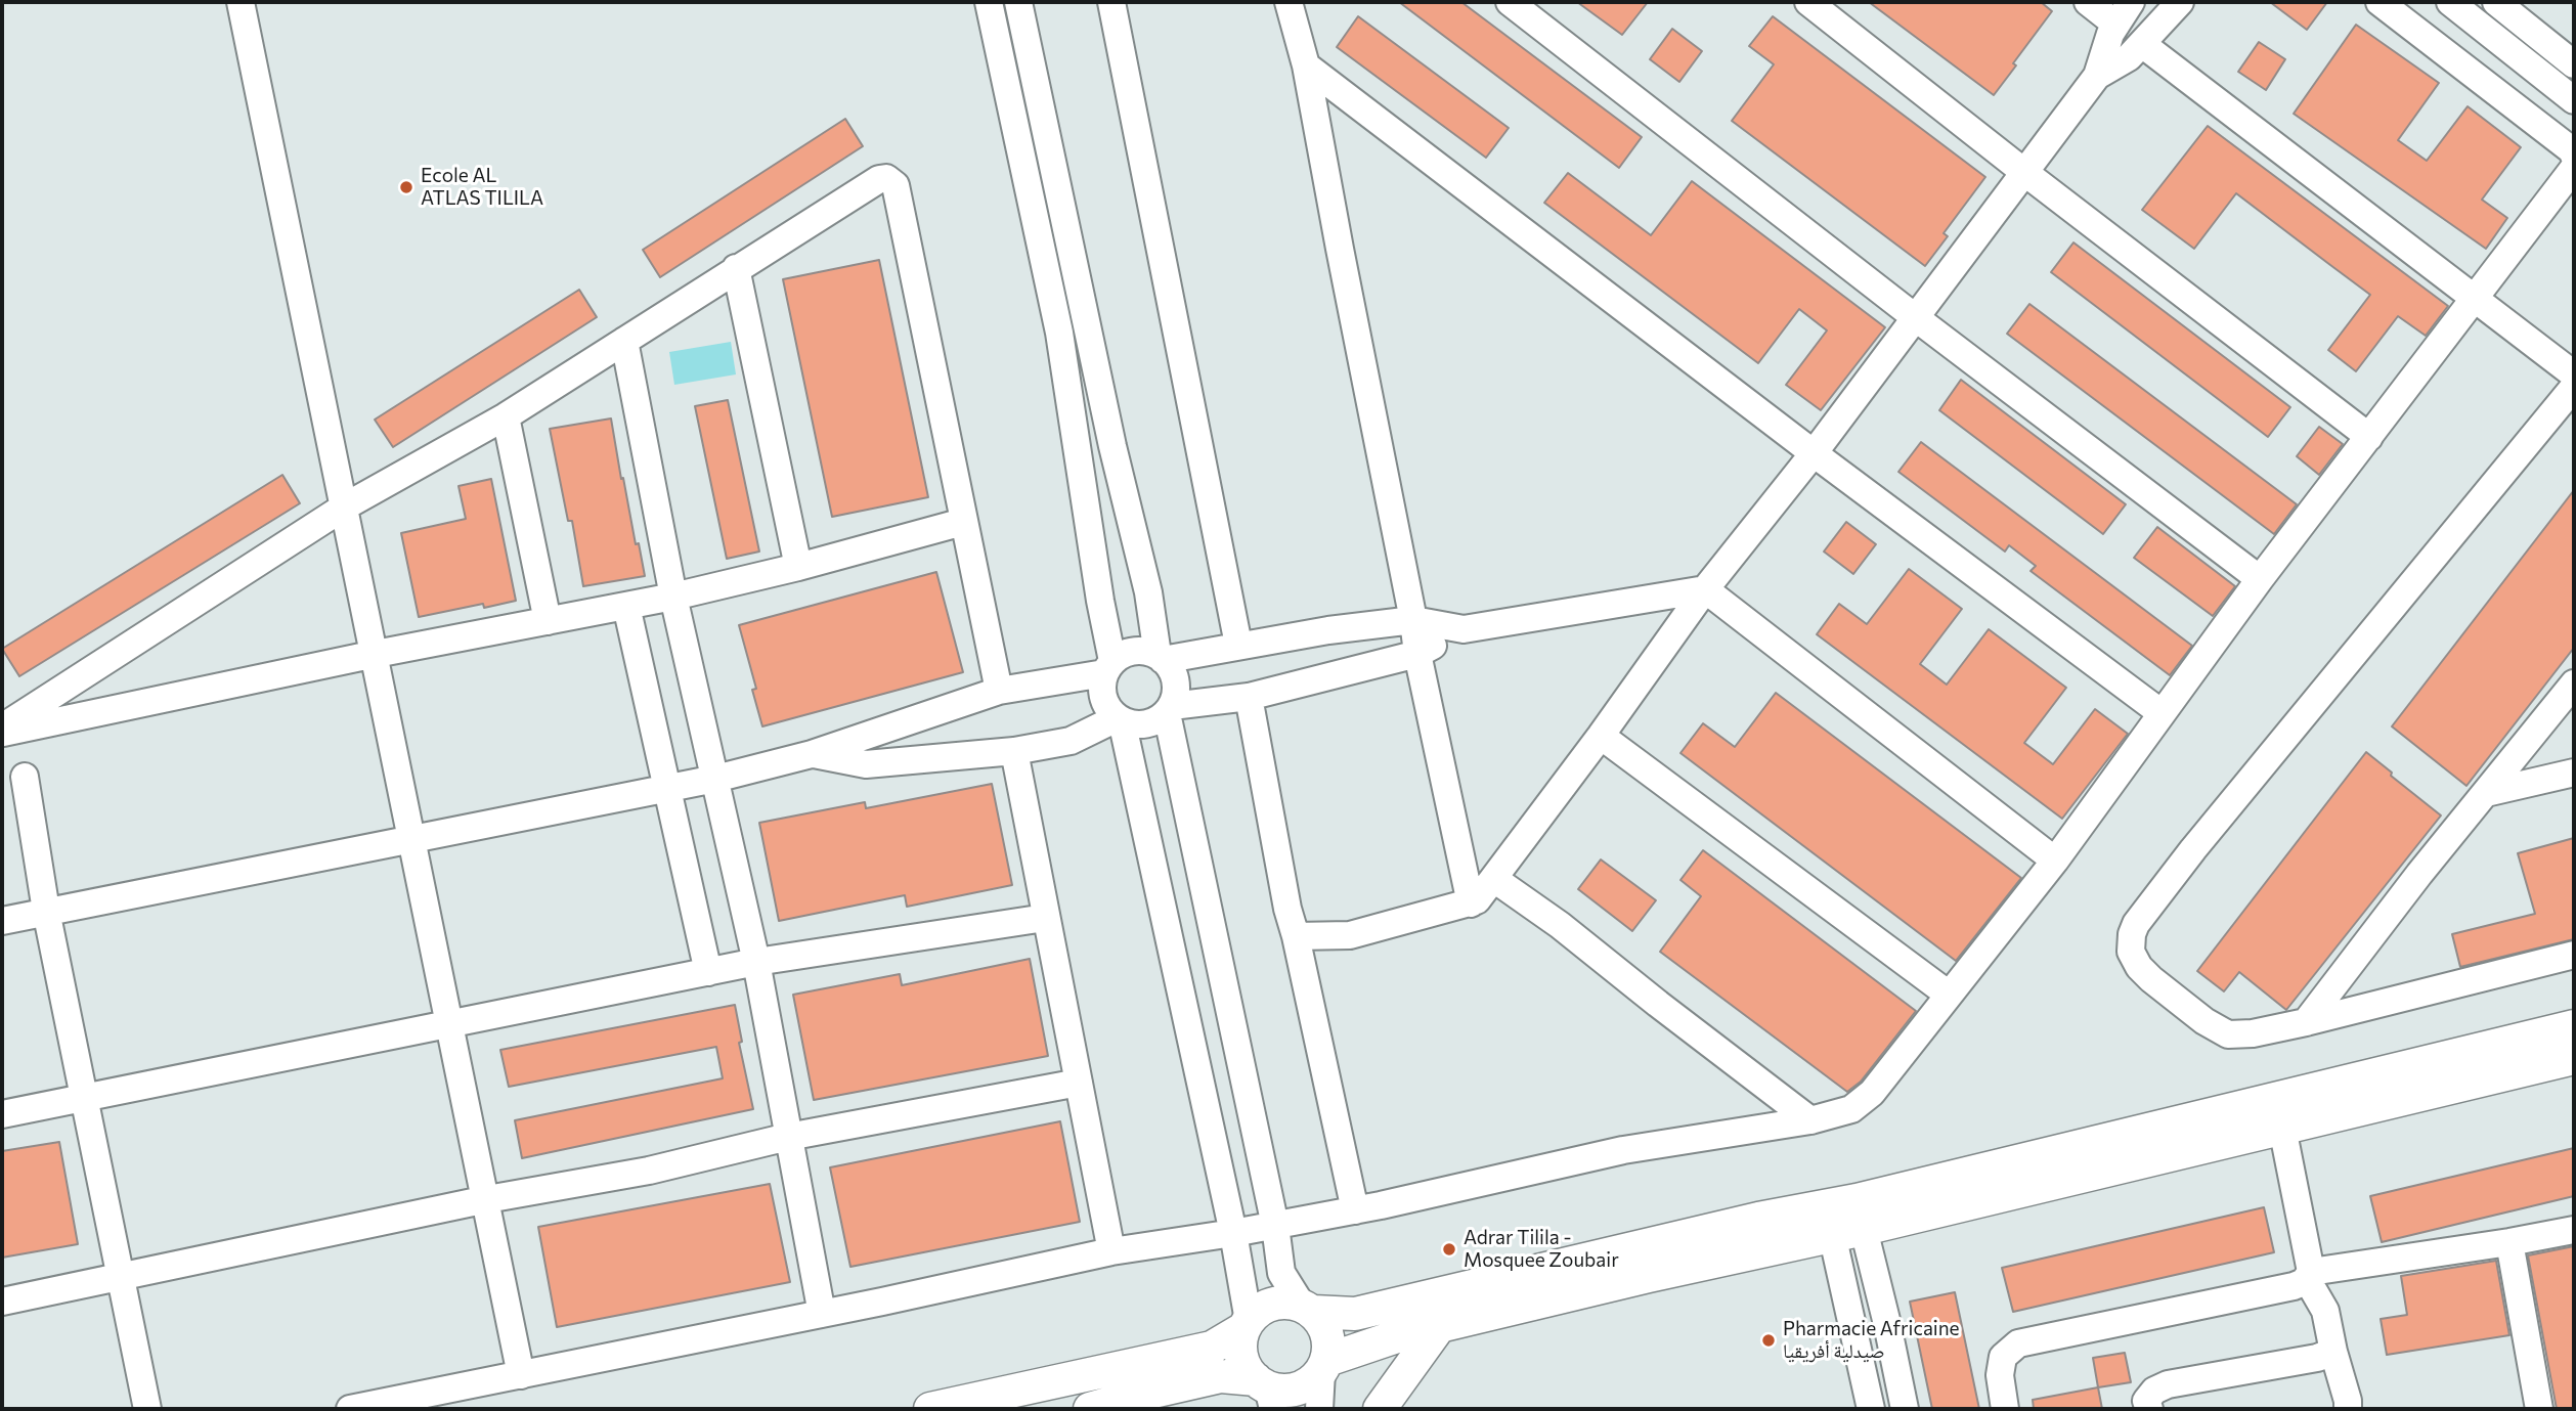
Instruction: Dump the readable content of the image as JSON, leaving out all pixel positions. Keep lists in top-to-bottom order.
{
  "places": ["Ecole AL ATLAS TILILA", "Adrar Tilila - Mosquee Zoubair", "Pharmacie Africaine صيدلية أفريقيا"]
}
